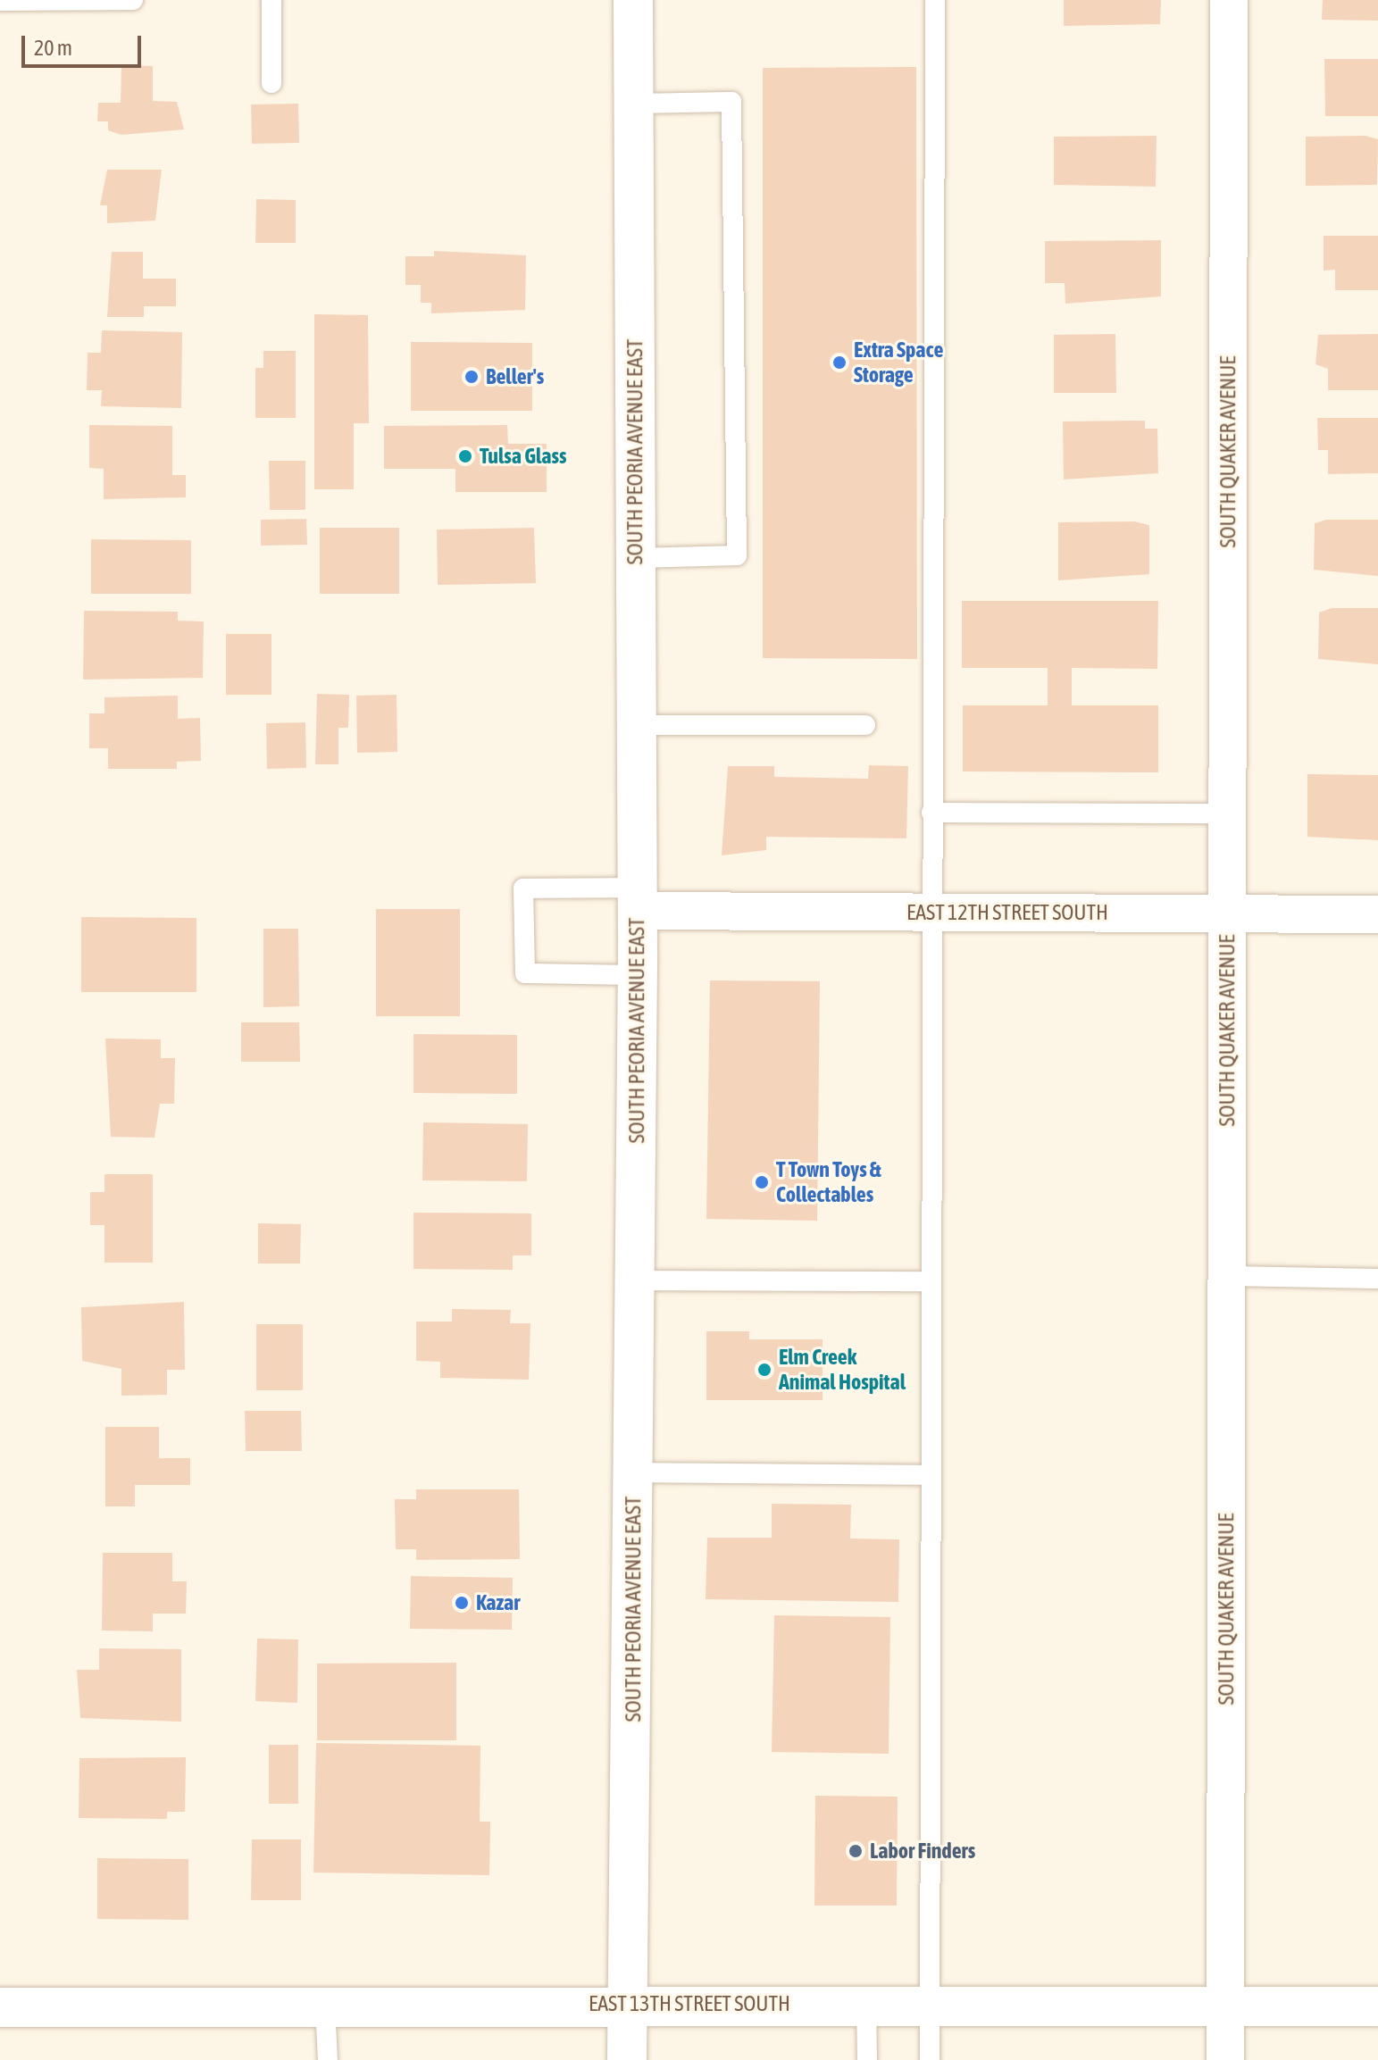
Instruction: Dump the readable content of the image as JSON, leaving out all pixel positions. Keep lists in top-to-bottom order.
{
  "streets": {
    "main road": ["SOUTH PEORIA AVENUE EAST", "EAST 13TH STREET SOUTH"],
    "street": ["SOUTH QUAKER AVENUE", "EAST 12TH STREET SOUTH"]
  },
  "crossings": [
    ["SOUTH PEORIA AVENUE EAST", "EAST 12TH STREET SOUTH"],
    ["SOUTH PEORIA AVENUE EAST", "EAST 13TH STREET SOUTH"],
    ["SOUTH QUAKER AVENUE", "EAST 12TH STREET SOUTH"],
    ["SOUTH QUAKER AVENUE", "EAST 13TH STREET SOUTH"]
  ],
  "places": [
    "Extra Space Storage",
    "Beller's",
    "Tulsa Glass",
    "T Town Toys & Collectables",
    "Elm Creek Animal Hospital",
    "Kazar",
    "Labor Finders"
  ],
  "scale_bar": "20 m"
}
